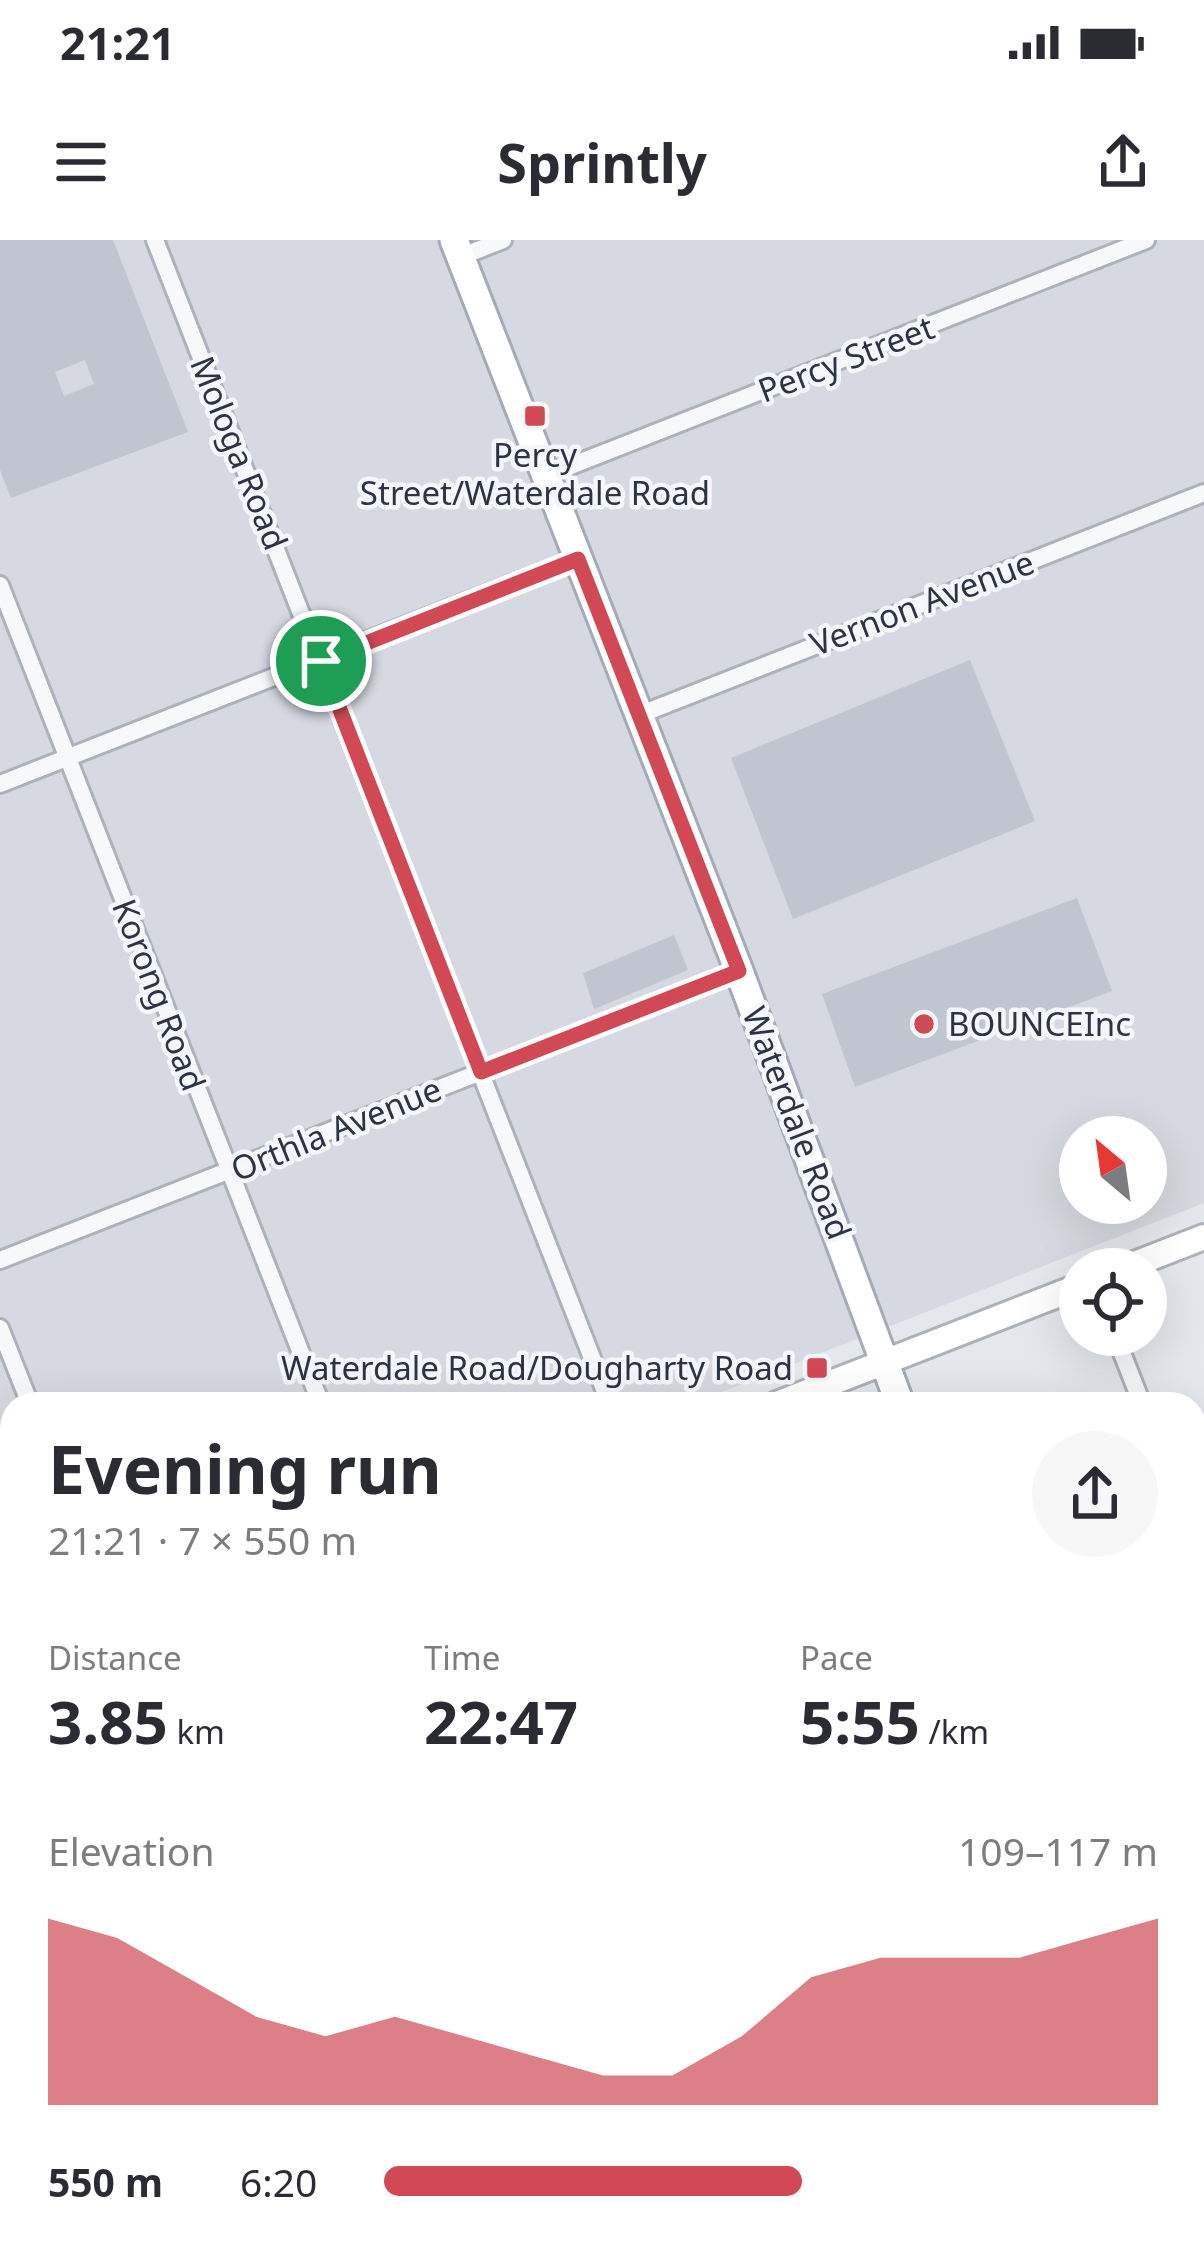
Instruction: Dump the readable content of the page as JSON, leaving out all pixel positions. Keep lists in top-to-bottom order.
{
  "streets": {
    "main road": ["Waterdale Road"],
    "street": [
      "Percy Street",
      "Mologa Road",
      "Vernon Avenue",
      "Korong Road",
      "Orthla Avenue"
    ]
  },
  "crossings": [
    ["Percy Street", "Waterdale Road"],
    ["Mologa Road", "Orthla Avenue"],
    ["Vernon Avenue", "Waterdale Road"],
    ["Korong Road", "Orthla Avenue"],
    ["Waterdale Road", "Orthla Avenue"]
  ],
  "places": {
    "transit": ["Percy Street/Waterdale Road", "Waterdale Road/Dougharty Road"],
    "other": ["BOUNCEInc"]
  },
  "north": "top left",
  "page": {
    "status": "21:21",
    "header": "Sprintly",
    "heading": ["Evening run", "21:21 · 7 × 550 m"],
    "stats": [
      ["Distance", "3.85 km"],
      ["Time", "22:47"],
      ["Pace", "5:55 /km"]
    ],
    "chart": ["Elevation", "109–117 m"],
    "list": [
      {
        "name": "550 m",
        "note": "6:20"
      }
    ]
  }
}
